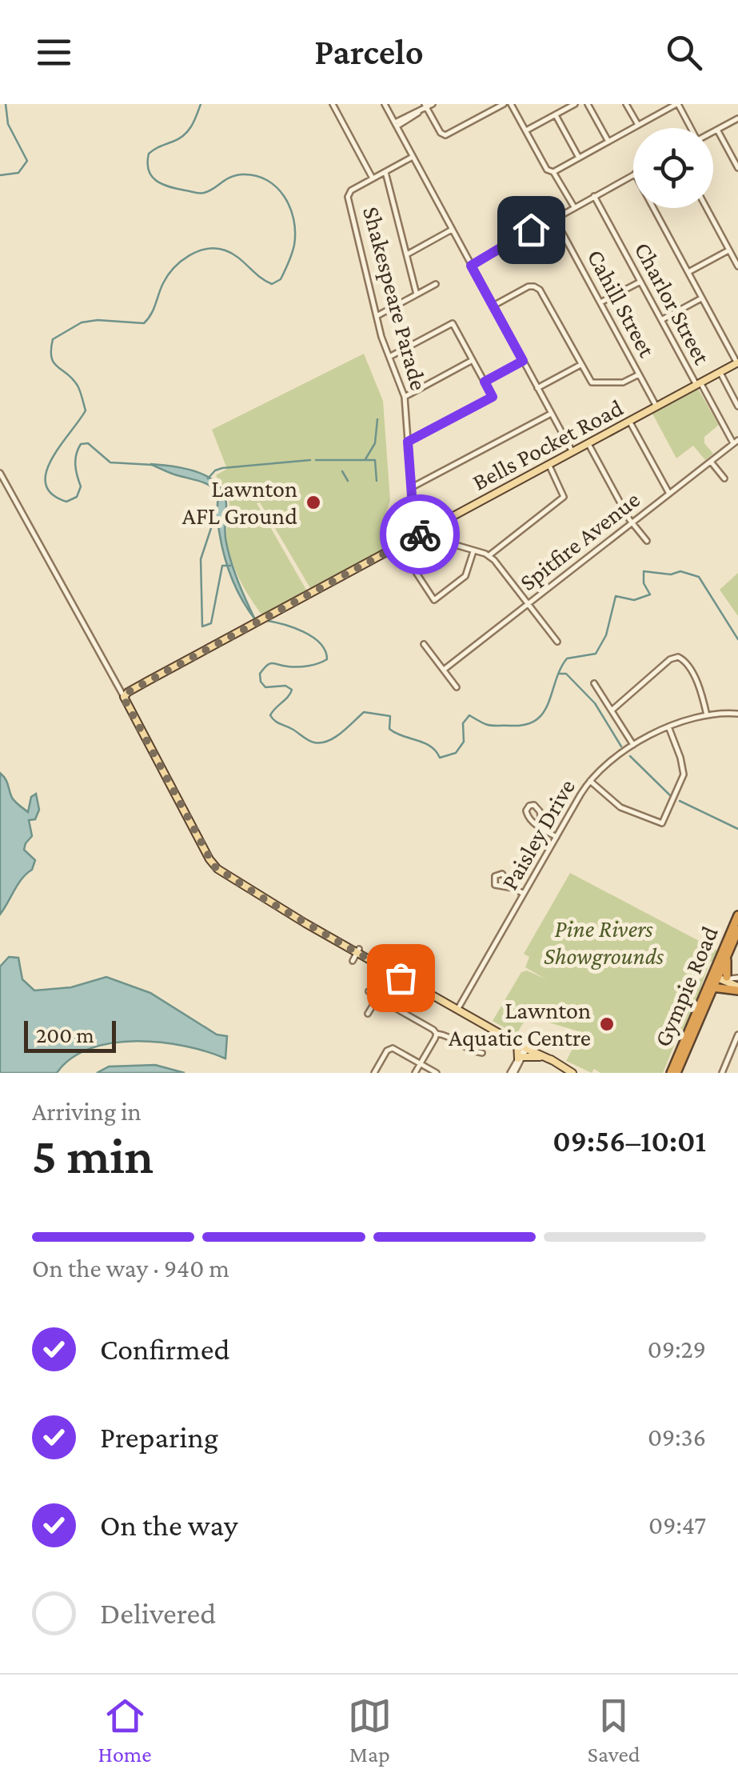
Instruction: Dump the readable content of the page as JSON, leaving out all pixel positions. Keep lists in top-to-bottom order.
{
  "streets": {
    "highway": ["Gympie Road"],
    "main road": ["Bells Pocket Road"],
    "street": [
      "Shakespeare Parade",
      "Cahill Street",
      "Charlor Street",
      "Spitfire Avenue",
      "Paisley Drive"
    ]
  },
  "crossings": [
    ["Shakespeare Parade", "Bells Pocket Road"],
    ["Cahill Street", "Bells Pocket Road"],
    ["Charlor Street", "Bells Pocket Road"],
    ["Charlor Street", "Spitfire Avenue"]
  ],
  "parks": ["Pine Rivers Showgrounds"],
  "places": ["Lawnton AFL Ground", "Lawnton Aquatic Centre"],
  "scale_bar": "200 m",
  "page": {
    "header": "Parcelo",
    "scale": "200 m",
    "heading": ["5 min", "Arriving in", "09:56–10:01"],
    "bar": "On the way · 940 m",
    "list": [
      ["Confirmed", "09:29"],
      ["Preparing", "09:36"],
      ["On the way", "09:47"],
      "Delivered"
    ],
    "tabs": ["Home", "Map", "Saved"]
  }
}
